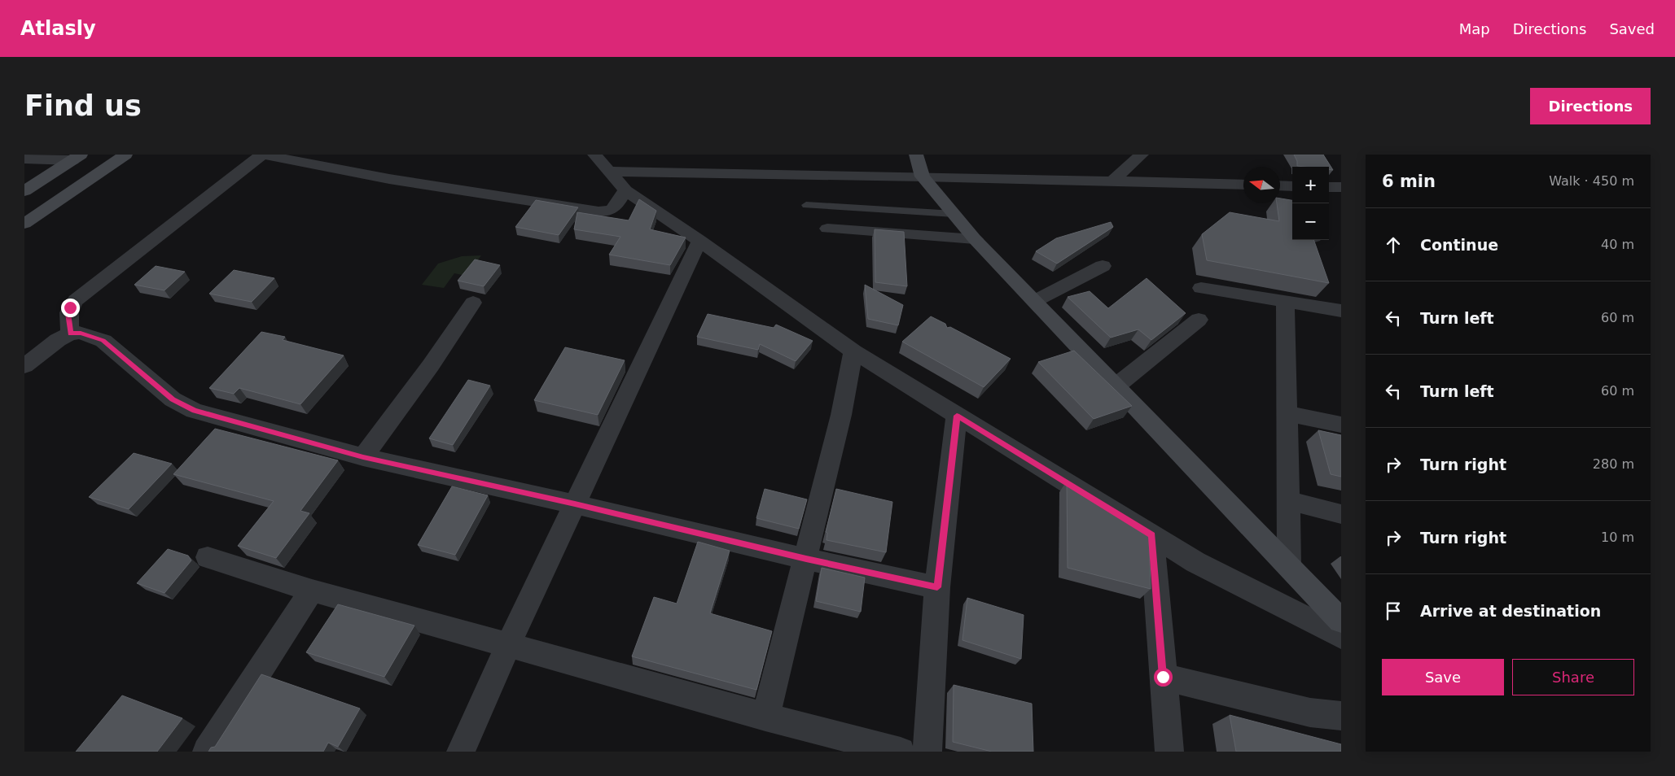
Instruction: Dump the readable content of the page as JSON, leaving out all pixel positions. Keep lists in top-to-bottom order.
{
  "north": "left",
  "page": {
    "header": "Atlasly",
    "nav": ["Map", "Directions", "Saved"],
    "buttons": [
      "Directions",
      ["Save", "Share"]
    ],
    "title": "Find us",
    "heading": ["6 min", "Walk · 450 m"],
    "map_buttons": ["+", "−"],
    "list": [
      ["Continue", "40 m"],
      ["Turn left", "60 m"],
      ["Turn left", "60 m"],
      ["Turn right", "280 m"],
      ["Turn right", "10 m"],
      "Arrive at destination"
    ]
  }
}
